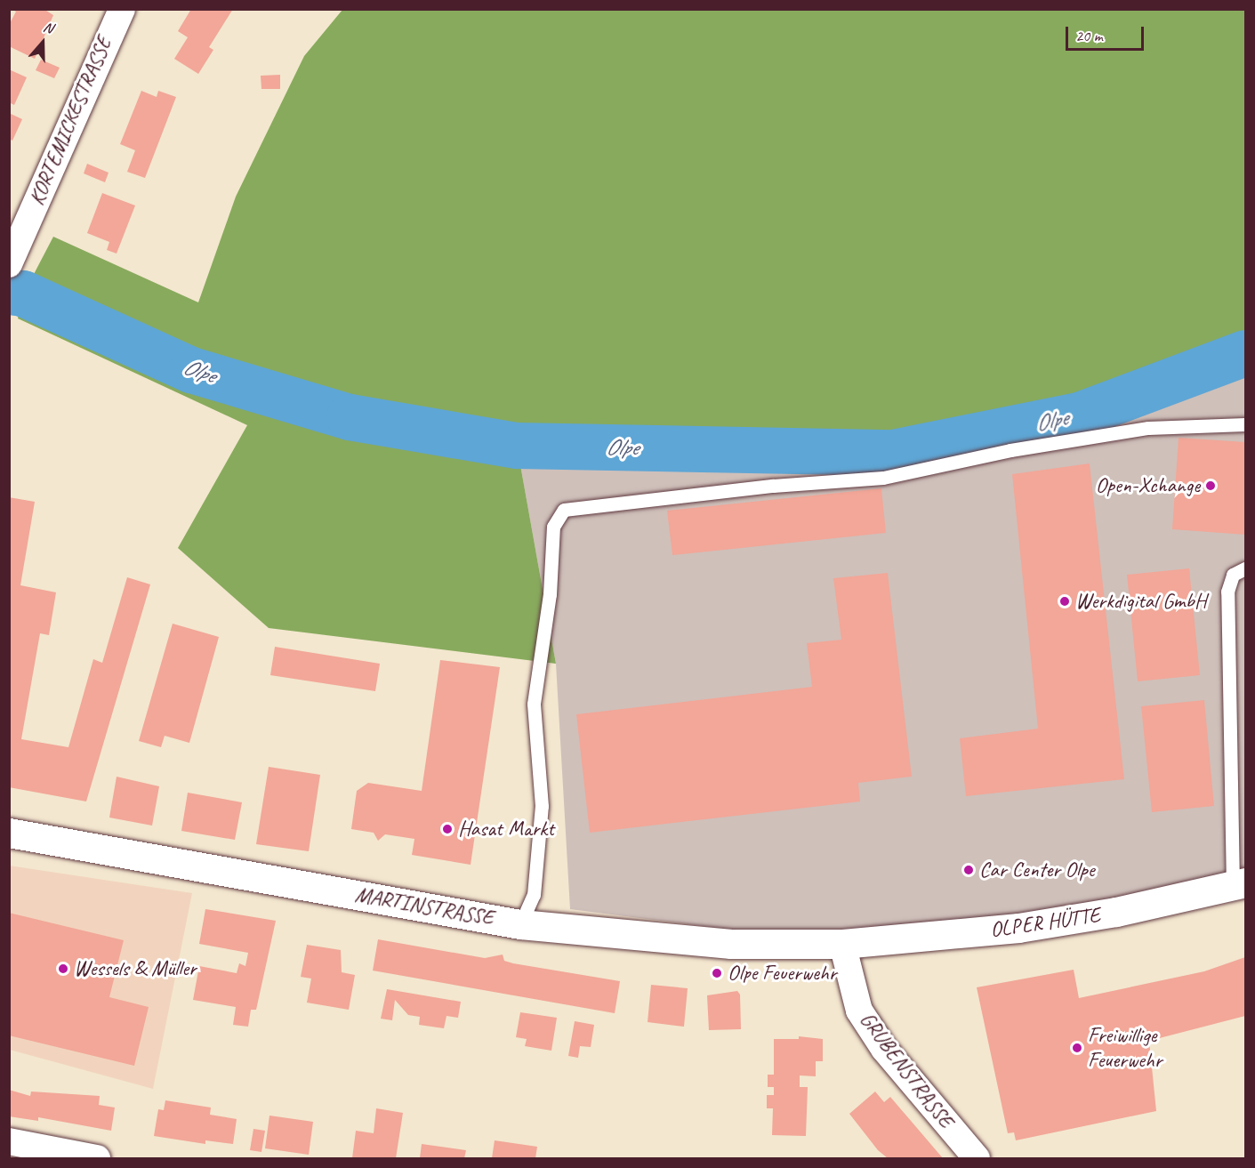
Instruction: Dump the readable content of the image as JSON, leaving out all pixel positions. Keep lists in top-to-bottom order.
{
  "streets": {
    "street": [
      "KORTEMICKESTRASSE",
      "MARTINSTRASSE",
      "OLPER HÜTTE",
      "GRUBENSTRASSE"
    ]
  },
  "crossings": [
    ["MARTINSTRASSE", "OLPER HÜTTE"],
    ["MARTINSTRASSE", "GRUBENSTRASSE"],
    ["OLPER HÜTTE", "GRUBENSTRASSE"]
  ],
  "water": ["Olpe"],
  "places": [
    "Open-Xchange",
    "Werkdigital GmbH",
    "Hasat Markt",
    "Car Center Olpe",
    "Wessels & Müller",
    "Olpe Feuerwehr",
    "Freiwillige Feuerwehr"
  ],
  "scale_bar": "20 m",
  "north": "top"
}
